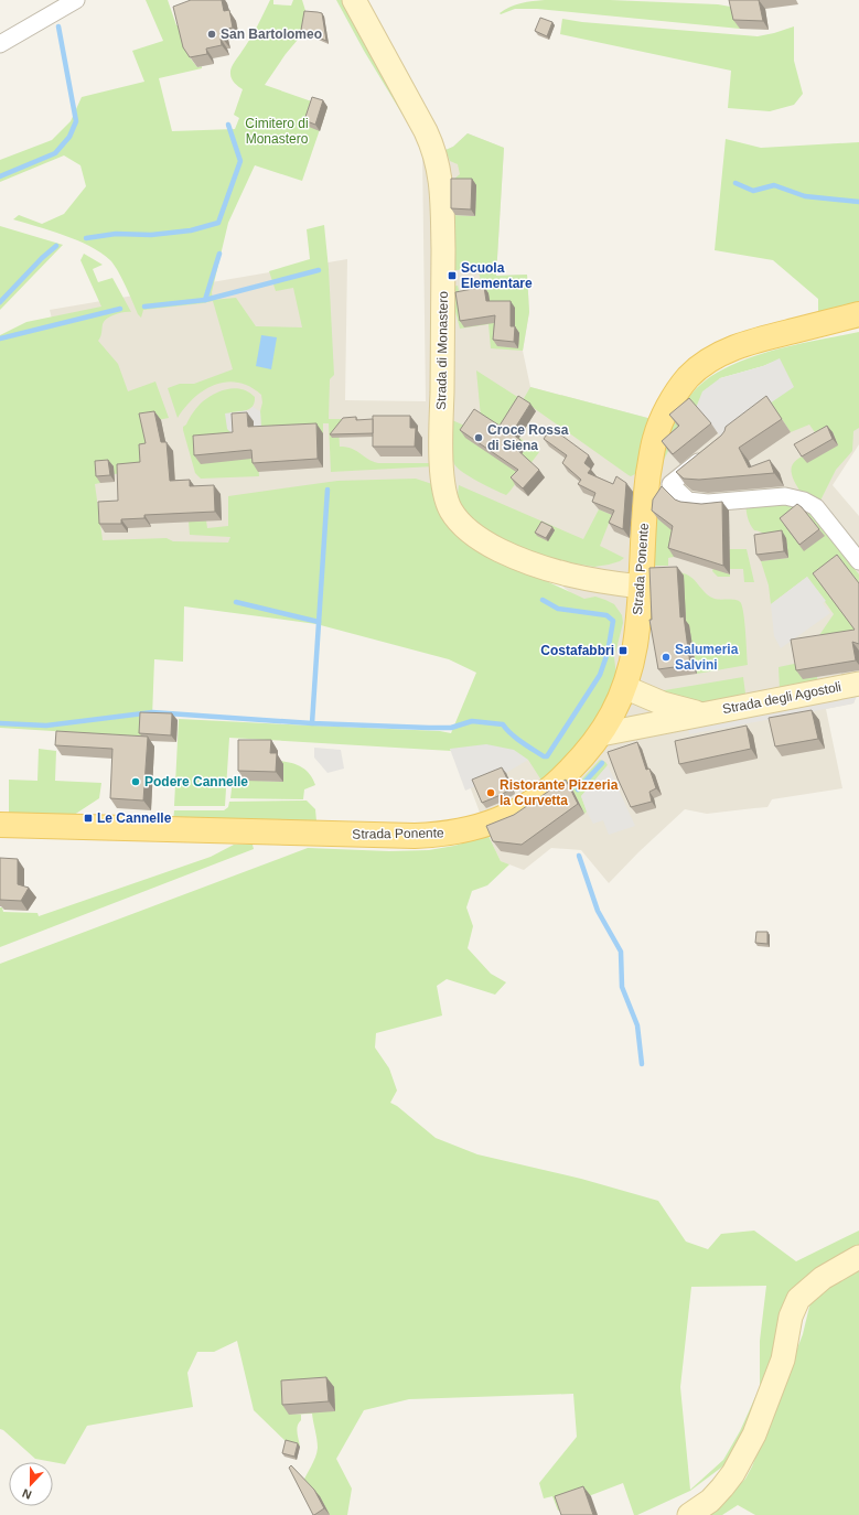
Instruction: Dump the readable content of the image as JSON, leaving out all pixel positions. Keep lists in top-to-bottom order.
{
  "streets": {
    "main road": ["Strada di Monastero", "Strada Ponente", "Strada degli Agostoli"]
  },
  "crossings": [
    ["Strada di Monastero", "Strada Ponente"],
    ["Strada Ponente", "Strada degli Agostoli"]
  ],
  "parks": ["Cimitero di Monastero"],
  "places": {
    "other": [
      "San Bartolomeo",
      "Croce Rossa di Siena",
      "Salumeria Salvini",
      "Podere Cannelle",
      "Ristorante Pizzeria la Curvetta"
    ],
    "transit": ["Scuola Elementare", "Costafabbri", "Le Cannelle"]
  },
  "north": "bottom"
}
